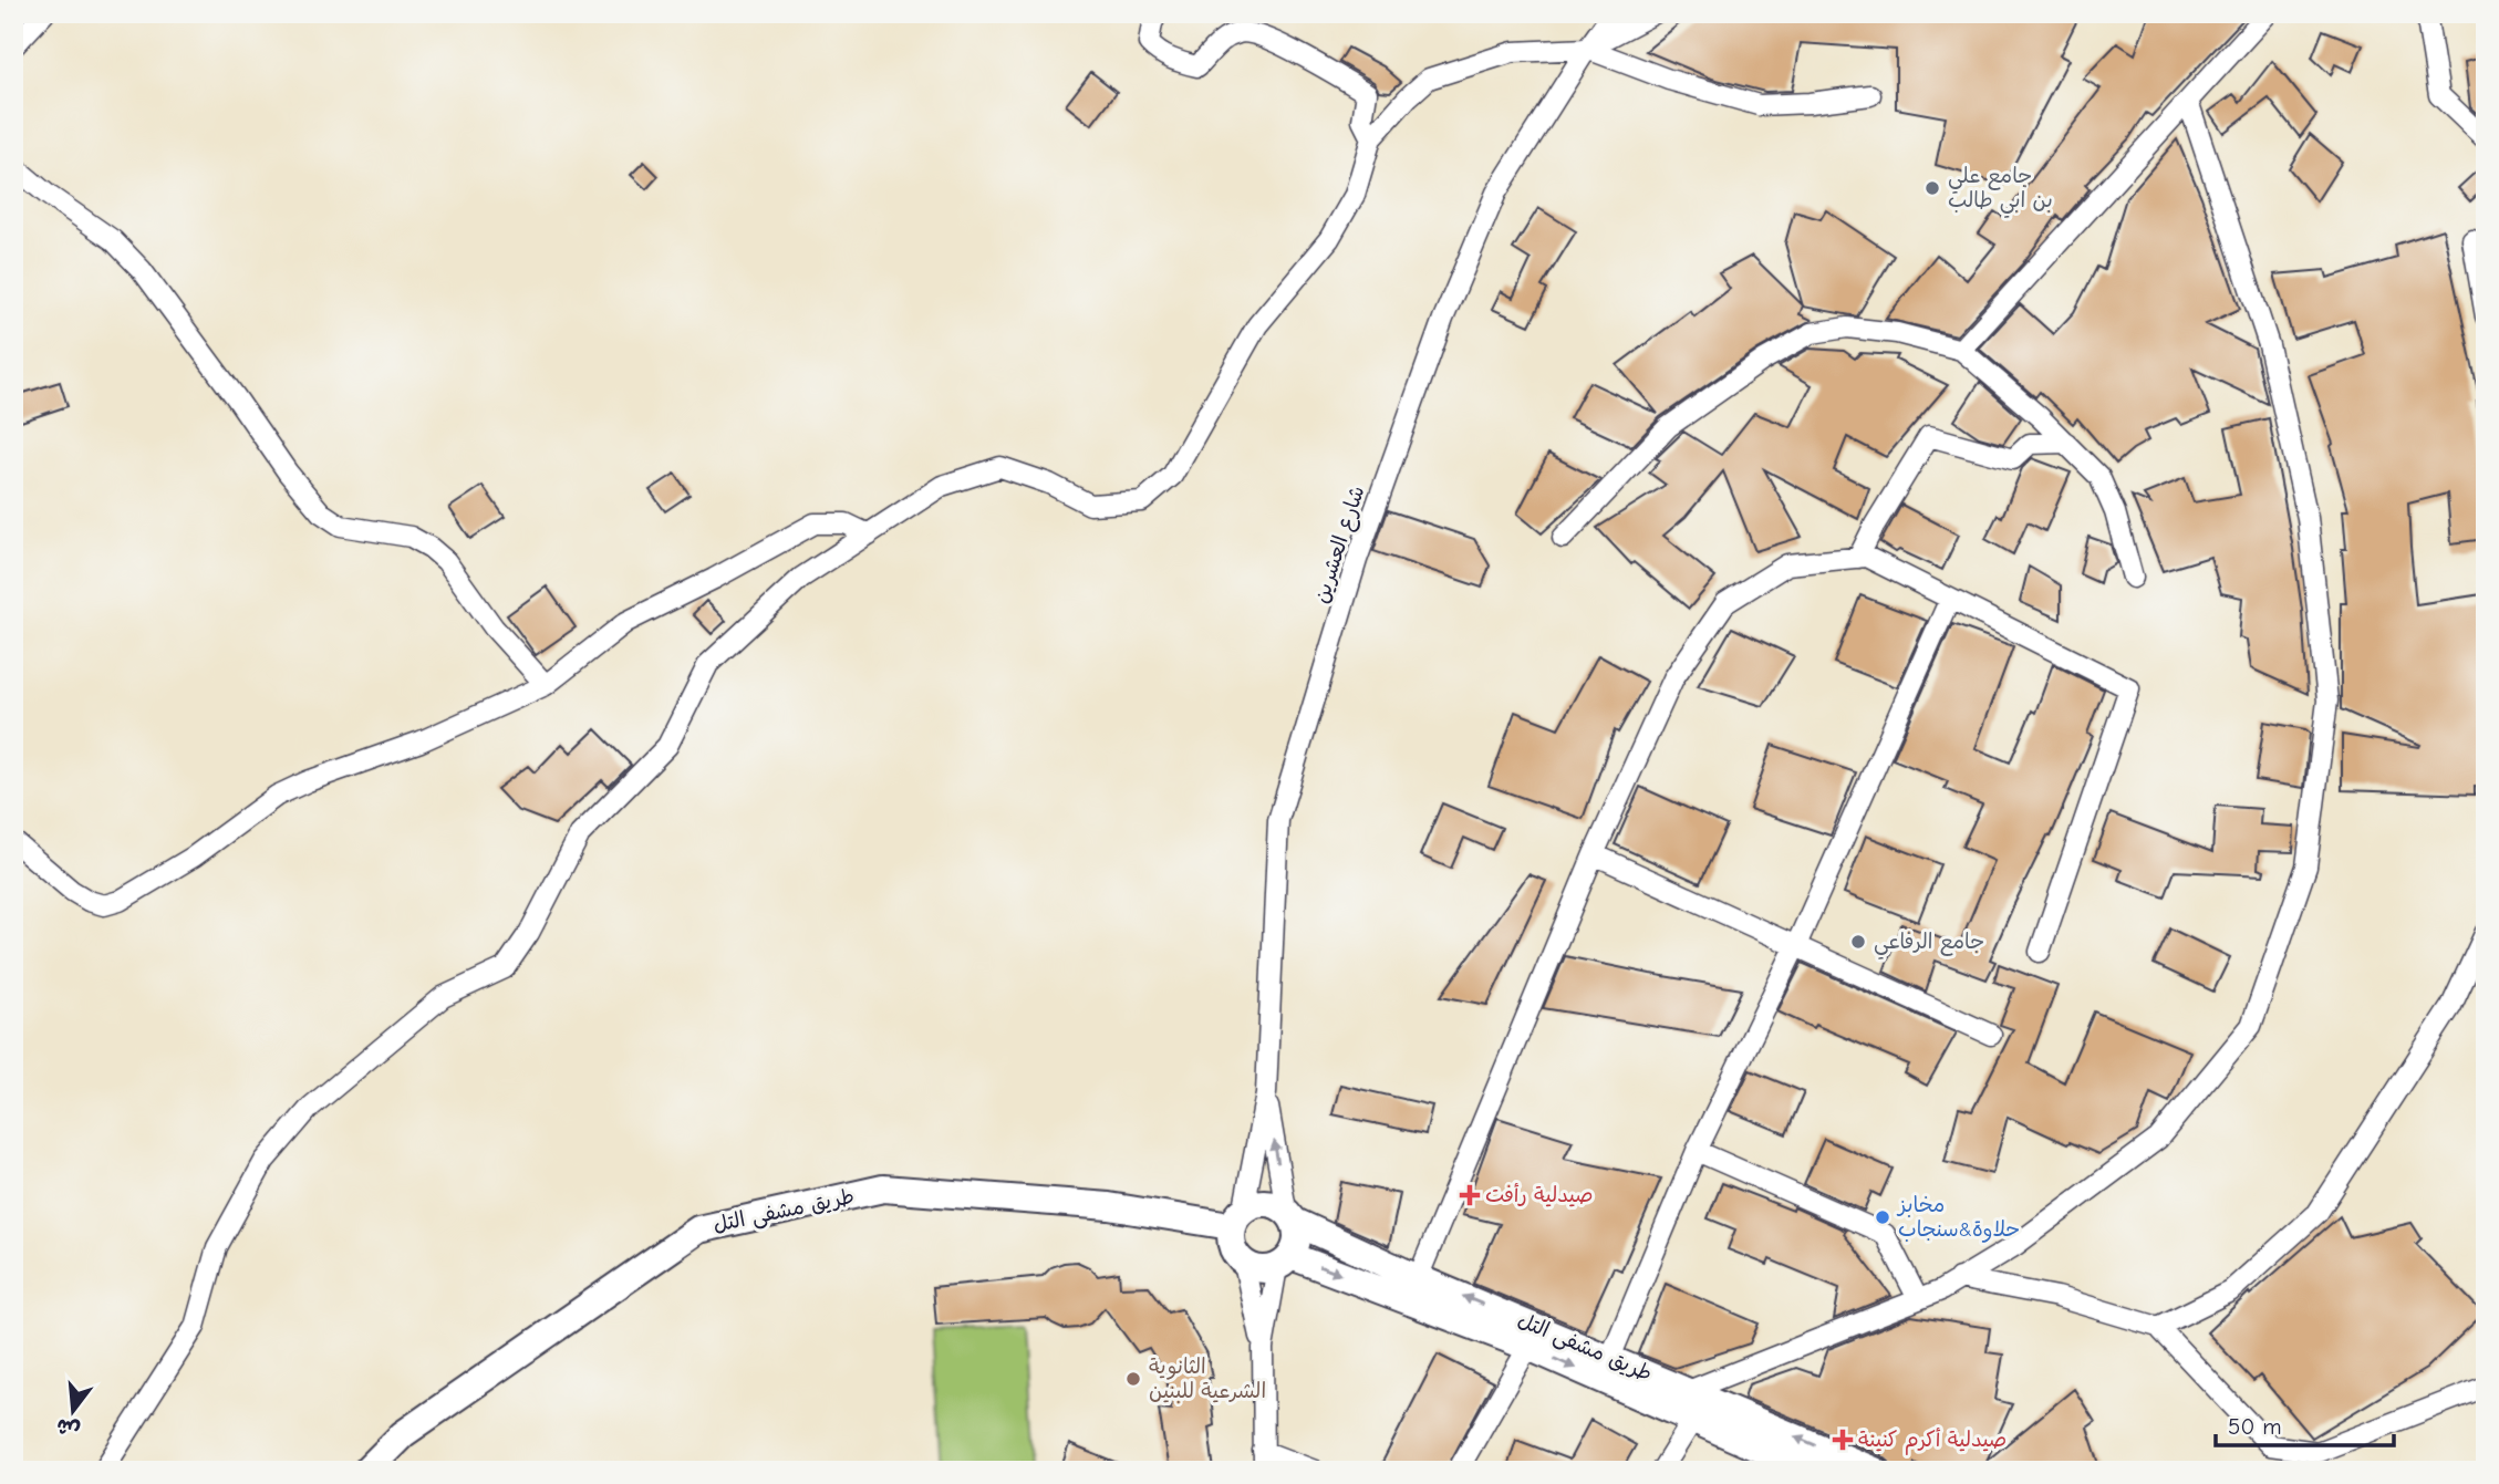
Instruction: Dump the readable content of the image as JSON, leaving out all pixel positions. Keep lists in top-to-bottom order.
{
  "streets": {
    "street": ["شارع العشرين", "طريق مشفى التل"]
  },
  "places": {
    "other": [
      "جامع علي بن ابي طالب",
      "جامع الرفاعي",
      "مخابز حلاوة&سنجاب",
      "الثانوية الشرعية للبنين"
    ],
    "health": ["صيدلية رأفت", "صيدلية أكرم كنينة"]
  },
  "scale_bar": "50 m",
  "north": "bottom"
}
